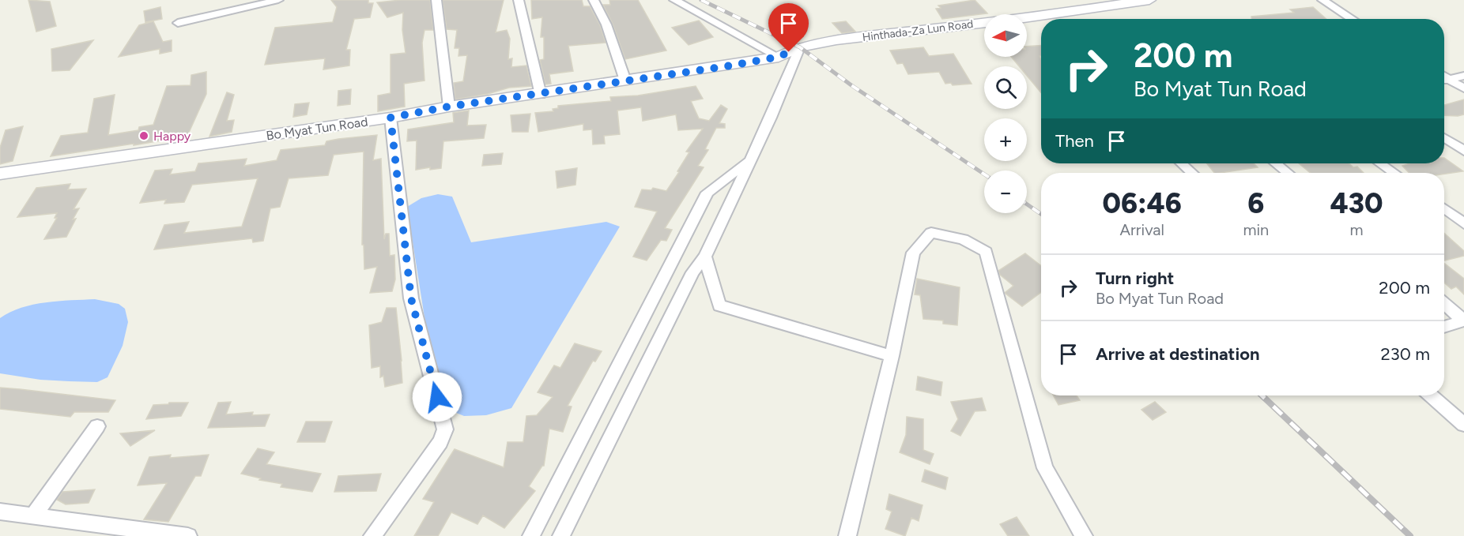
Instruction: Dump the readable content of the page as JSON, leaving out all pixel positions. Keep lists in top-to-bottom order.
{
  "streets": {
    "main road": ["Hinthada-Za Lun Road", "Bo Myat Tun Road"]
  },
  "crossings": [
    ["Hinthada-Za Lun Road", "Bo Myat Tun Road"]
  ],
  "places": ["Happy"],
  "north": "left",
  "page": {
    "map_buttons": ["+", "−"],
    "turn": ["200 m", "Bo Myat Tun Road"],
    "then": "Then",
    "eta": [
      "06:46",
      "Arrival",
      "6",
      "min",
      "430",
      "m"
    ],
    "list": [
      {
        "name": "Turn right",
        "note": "Bo Myat Tun Road",
        "value": "200 m"
      },
      {
        "name": "Arrive at destination",
        "value": "230 m"
      }
    ]
  }
}
